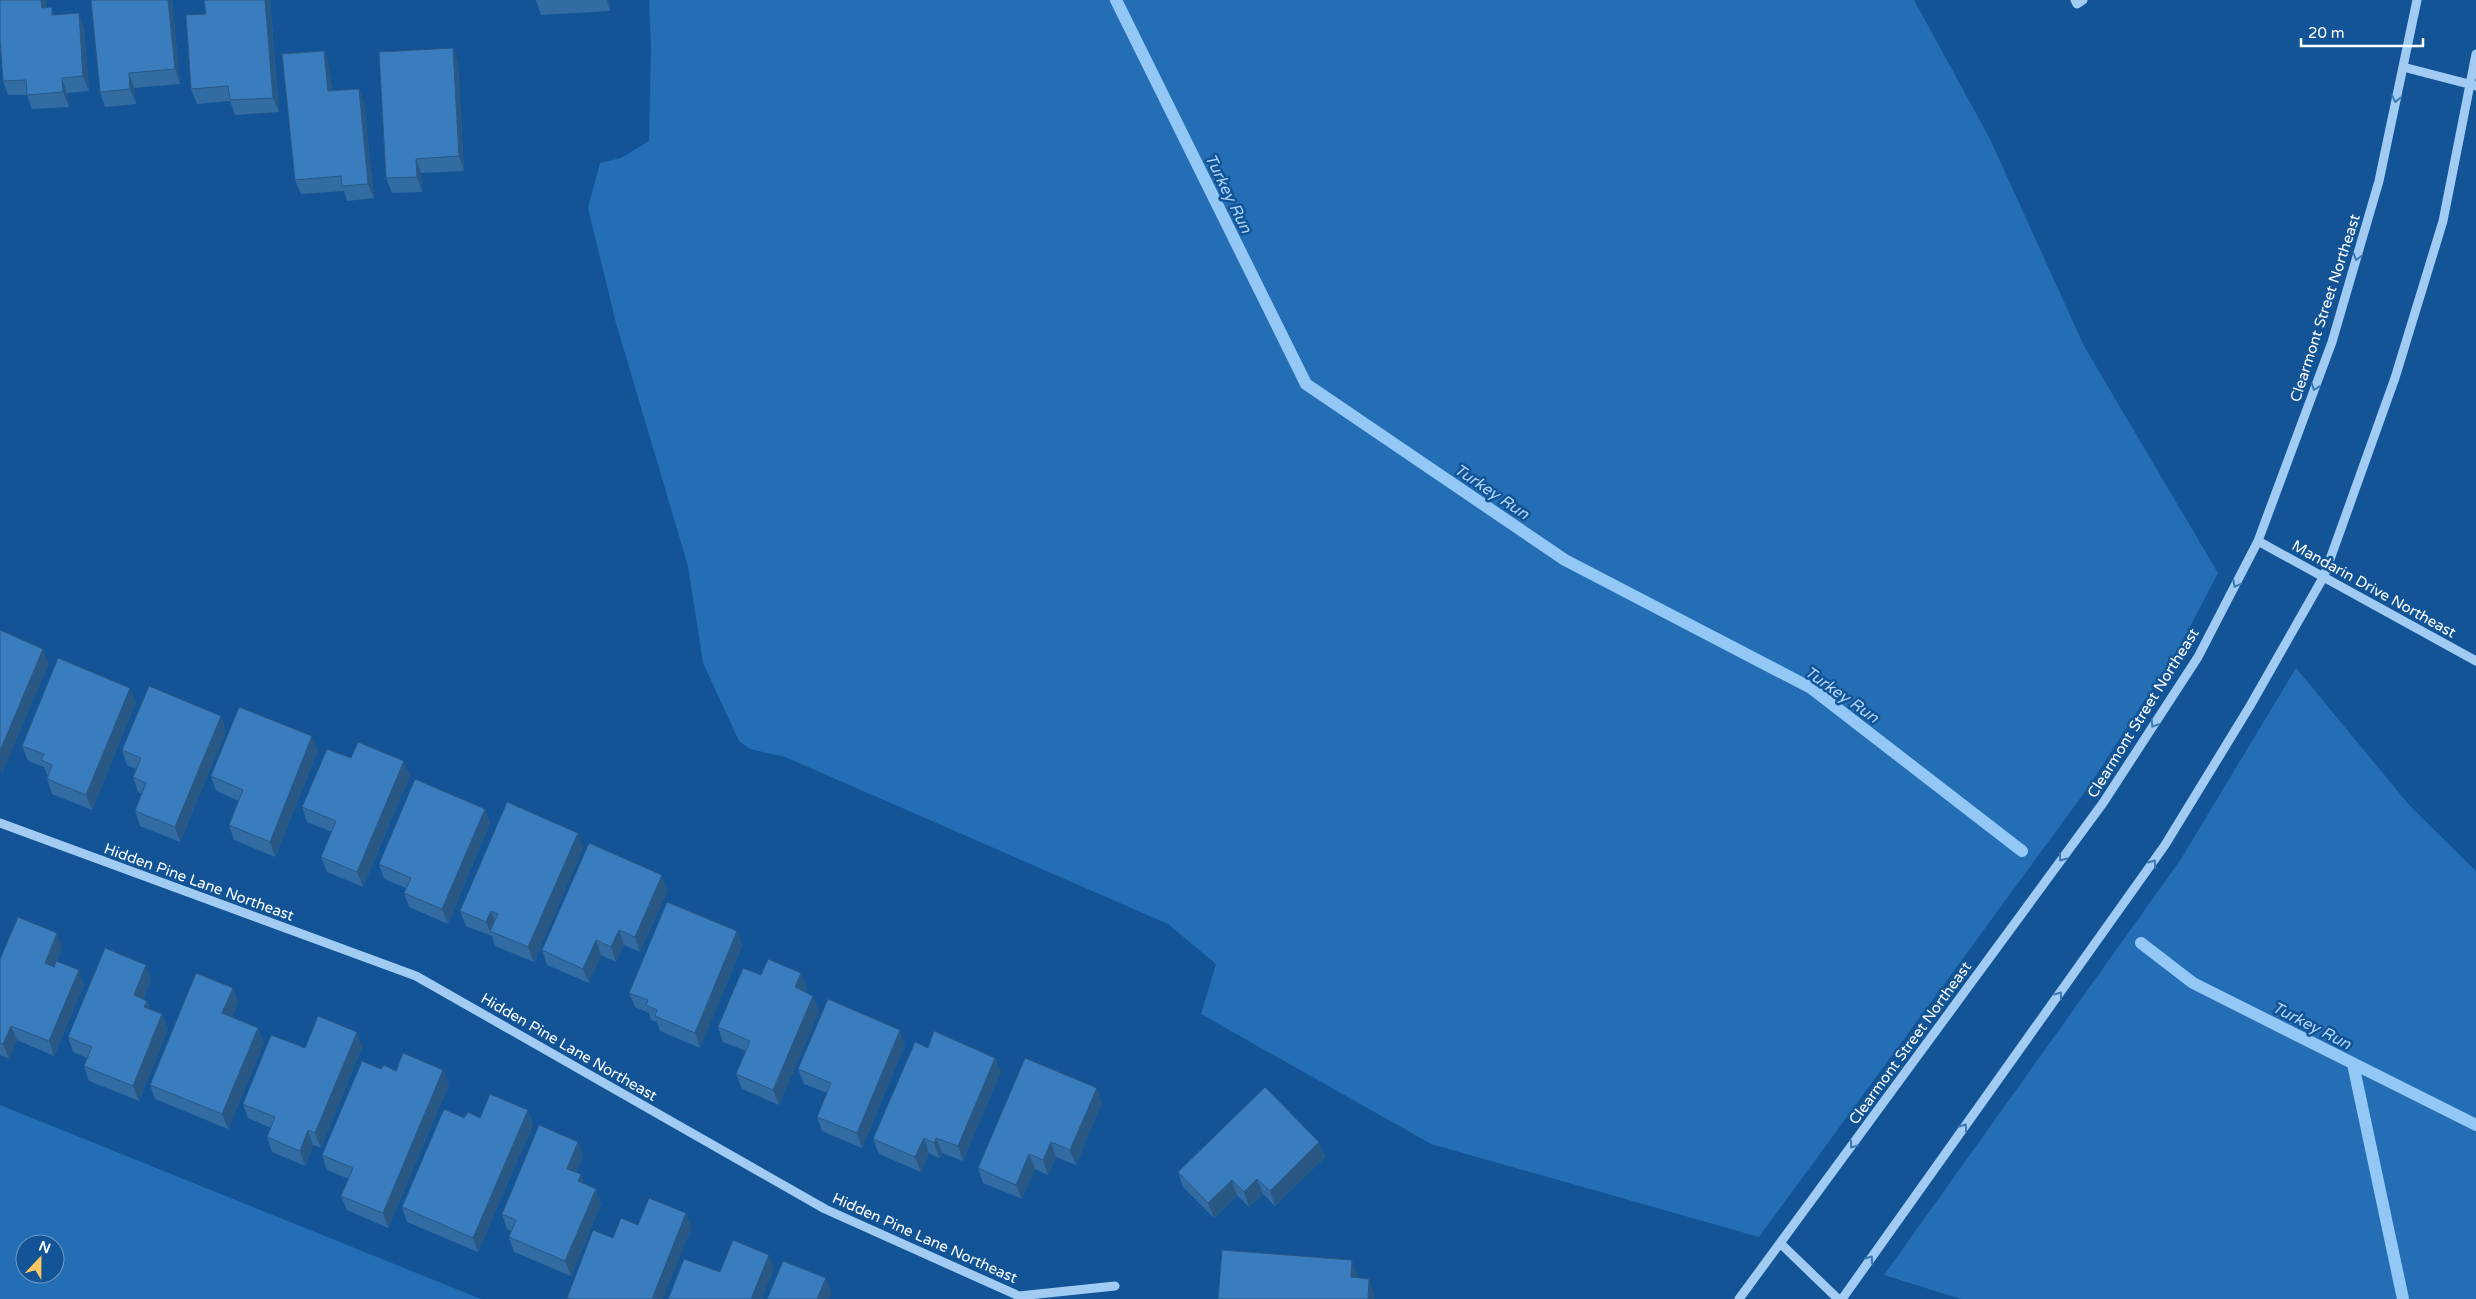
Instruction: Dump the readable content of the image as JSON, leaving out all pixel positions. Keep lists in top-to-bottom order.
{
  "streets": {
    "street": ["Clearmont Street Northeast", "Mandarin Drive Northeast", "Hidden Pine Lane Northeast"]
  },
  "crossings": [
    ["Clearmont Street Northeast", "Mandarin Drive Northeast"]
  ],
  "water": ["Turkey Run"],
  "scale_bar": "20 m",
  "north": "top"
}
